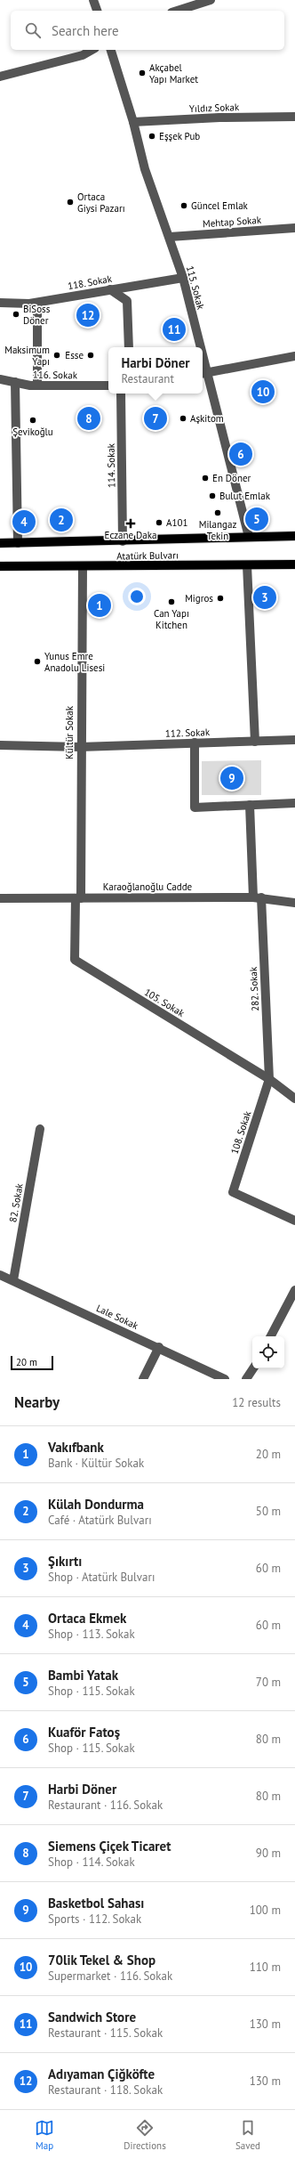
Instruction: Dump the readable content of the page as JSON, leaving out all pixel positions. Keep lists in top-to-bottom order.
{
  "streets": {
    "main road": ["Atatürk Bulvarı"],
    "street": [
      "Yıldız Sokak",
      "Mehtap Sokak",
      "118. Sokak",
      "115. Sokak",
      "116. Sokak",
      "114. Sokak",
      "Kültür Sokak",
      "112. Sokak",
      "Karaoğlanoğlu Cadde",
      "282. Sokak",
      "105. Sokak",
      "108. Sokak",
      "82. Sokak",
      "Lale Sokak"
    ]
  },
  "crossings": [
    ["Yıldız Sokak", "115. Sokak"],
    ["Mehtap Sokak", "115. Sokak"],
    ["118. Sokak", "115. Sokak"],
    ["115. Sokak", "Atatürk Bulvarı"],
    ["114. Sokak", "Atatürk Bulvarı"],
    ["Atatürk Bulvarı", "Kültür Sokak"],
    ["Kültür Sokak", "112. Sokak"],
    ["Kültür Sokak", "Karaoğlanoğlu Cadde"],
    ["Kültür Sokak", "105. Sokak"],
    ["Karaoğlanoğlu Cadde", "282. Sokak"],
    ["Karaoğlanoğlu Cadde", "105. Sokak"],
    ["282. Sokak", "105. Sokak"],
    ["282. Sokak", "108. Sokak"],
    ["105. Sokak", "108. Sokak"],
    ["82. Sokak", "Lale Sokak"]
  ],
  "places": {
    "other": [
      "Akçabel Yapı Market",
      "Eşşek Pub",
      "Ortaca Giysi Pazarı",
      "Güncel Emlak",
      "BiSoss Döner",
      "Maksimum Yapı",
      "Esse",
      "Aşkitom",
      "Şevikoğlu",
      "En Döner",
      "Bulut Emlak",
      "Milangaz Tekin",
      "A101",
      "Migros",
      "Can Yapı Kitchen",
      "Yunus Emre Anadolu Lisesi"
    ],
    "health": ["Eczane Daka"]
  },
  "scale_bar": "20 m",
  "page": {
    "search": "Search here",
    "pins": [
      "12",
      "11",
      "10",
      "7",
      "8",
      "6",
      "5",
      "2",
      "4",
      "3",
      "1",
      "9"
    ],
    "popup": ["Harbi Döner", "Restaurant"],
    "scale": "20 m",
    "heading": ["Nearby", "12 results"],
    "list": [
      {
        "mark": "1",
        "name": "Vakıfbank",
        "note": "Bank · Kültür Sokak",
        "value": "20 m"
      },
      {
        "mark": "2",
        "name": "Külah Dondurma",
        "note": "Café · Atatürk Bulvarı",
        "value": "50 m"
      },
      {
        "mark": "3",
        "name": "Şıkırtı",
        "note": "Shop · Atatürk Bulvarı",
        "value": "60 m"
      },
      {
        "mark": "4",
        "name": "Ortaca Ekmek",
        "note": "Shop · 113. Sokak",
        "value": "60 m"
      },
      {
        "mark": "5",
        "name": "Bambi Yatak",
        "note": "Shop · 115. Sokak",
        "value": "70 m"
      },
      {
        "mark": "6",
        "name": "Kuaför Fatoş",
        "note": "Shop · 115. Sokak",
        "value": "80 m"
      },
      {
        "mark": "7",
        "name": "Harbi Döner",
        "note": "Restaurant · 116. Sokak",
        "value": "80 m"
      },
      {
        "mark": "8",
        "name": "Siemens Çiçek Ticaret",
        "note": "Shop · 114. Sokak",
        "value": "90 m"
      },
      {
        "mark": "9",
        "name": "Basketbol Sahası",
        "note": "Sports · 112. Sokak",
        "value": "100 m"
      },
      {
        "mark": "10",
        "name": "70lik Tekel & Shop",
        "note": "Supermarket · 116. Sokak",
        "value": "110 m"
      },
      {
        "mark": "11",
        "name": "Sandwich Store",
        "note": "Restaurant · 115. Sokak",
        "value": "130 m"
      },
      {
        "mark": "12",
        "name": "Adıyaman Çiğköfte",
        "note": "Restaurant · 118. Sokak",
        "value": "130 m"
      }
    ],
    "nav": ["Map", "Directions", "Saved"]
  }
}
